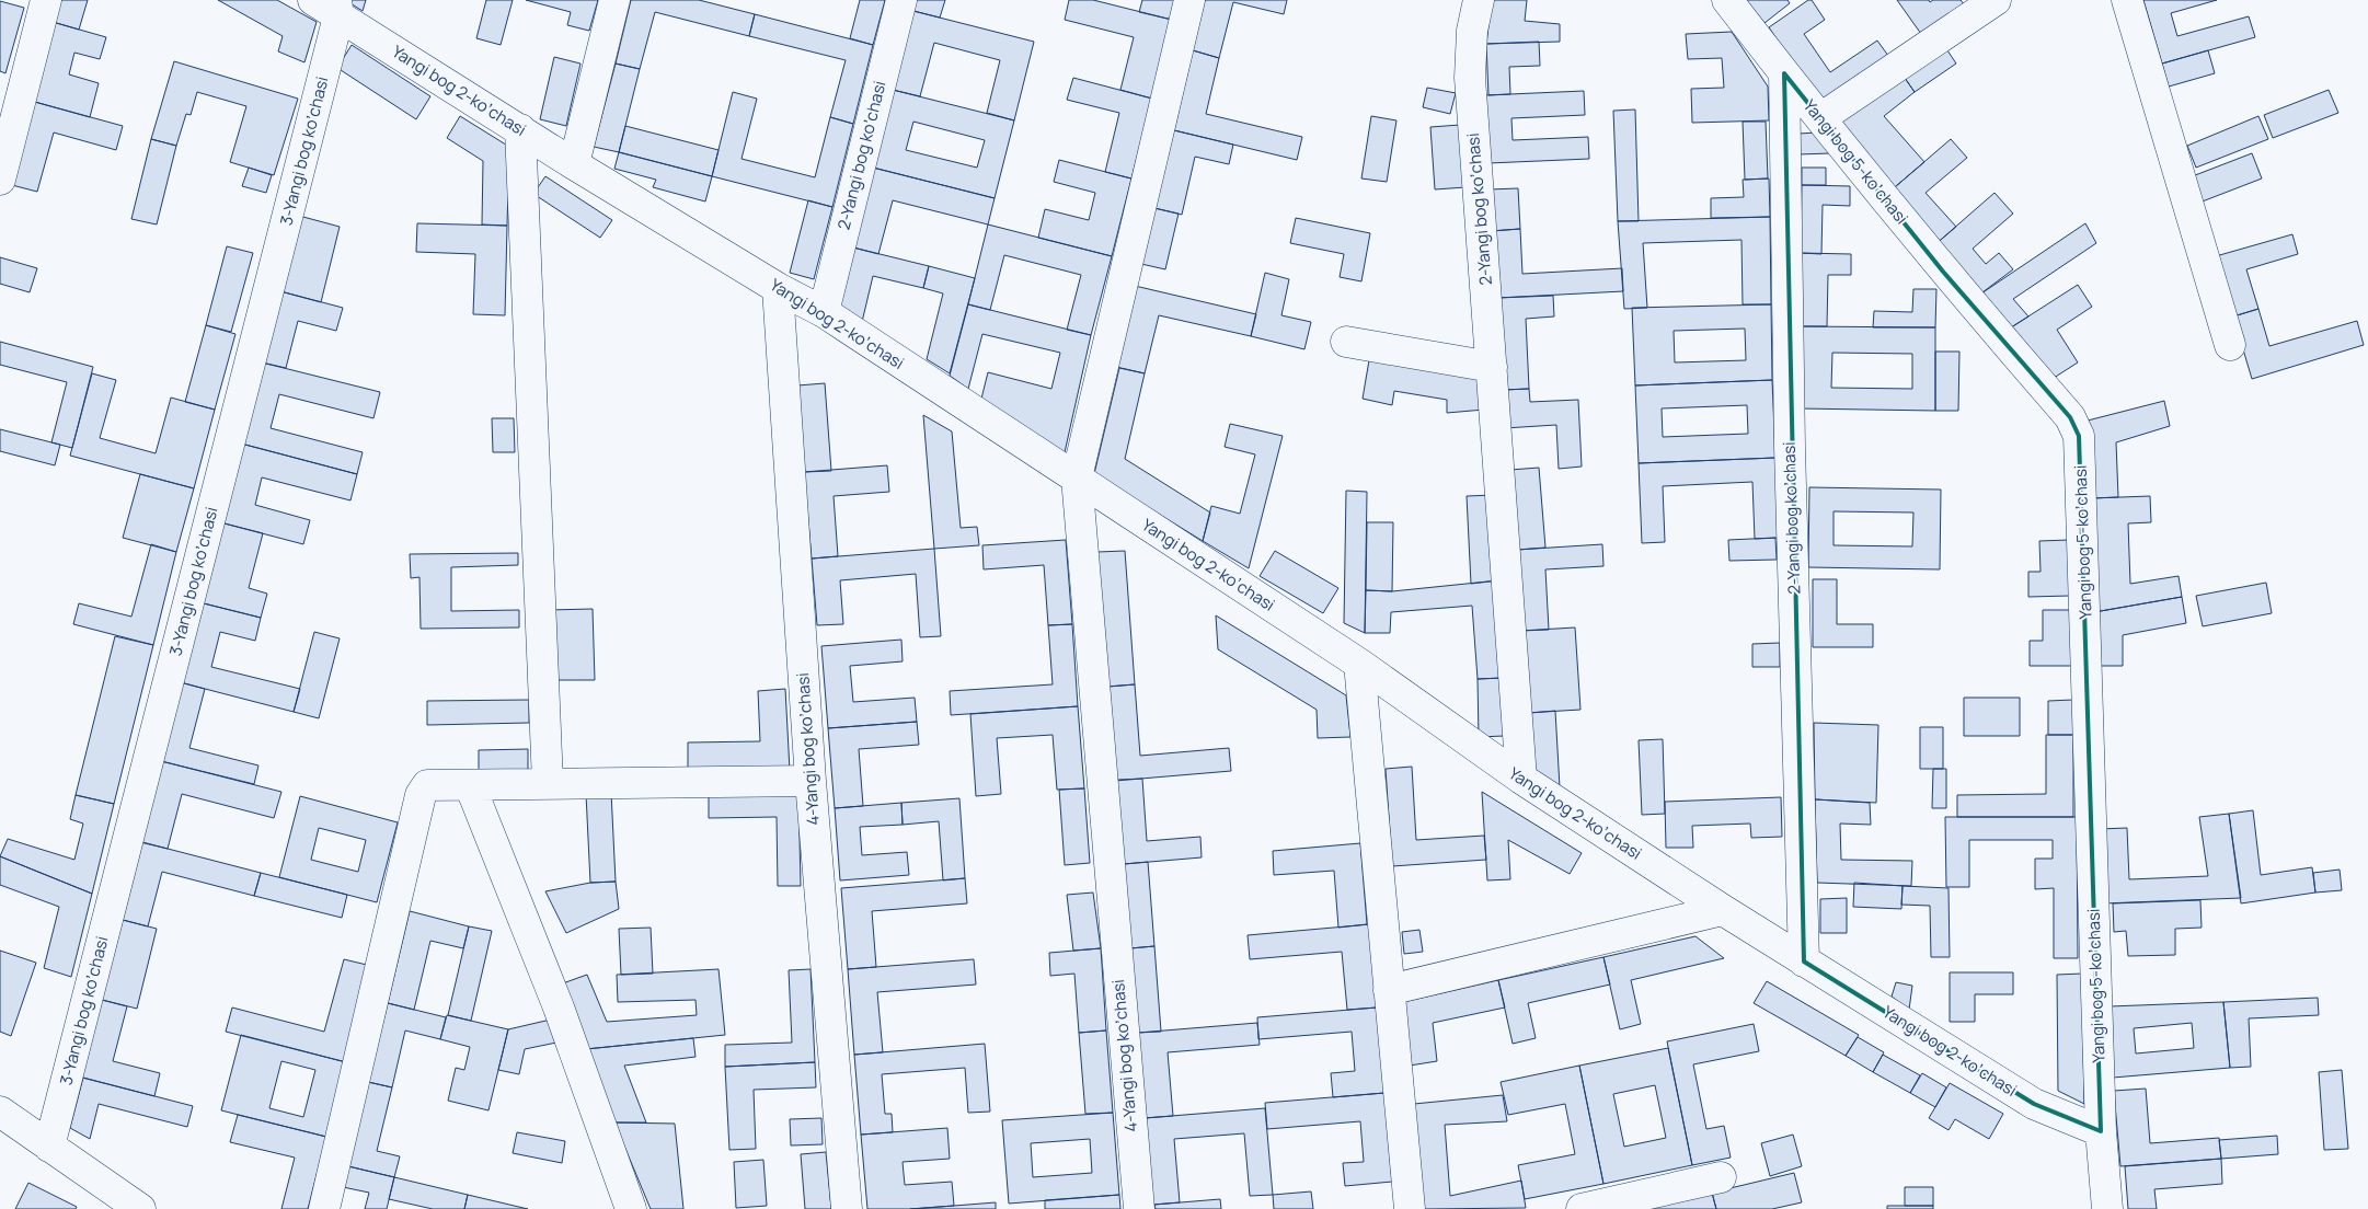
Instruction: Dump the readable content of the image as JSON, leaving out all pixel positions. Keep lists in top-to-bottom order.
{
  "streets": {
    "street": [
      "Yangi bog 2-koʼchasi",
      "3-Yangi bog koʼchasi",
      "2-Yangi bog koʼchasi",
      "Yangi bog 5-koʼchasi",
      "4-Yangi bog koʼchasi"
    ]
  },
  "crossings": [
    ["Yangi bog 2-koʼchasi", "3-Yangi bog koʼchasi"],
    ["Yangi bog 2-koʼchasi", "2-Yangi bog koʼchasi"],
    ["Yangi bog 2-koʼchasi", "Yangi bog 5-koʼchasi"],
    ["Yangi bog 2-koʼchasi", "4-Yangi bog koʼchasi"],
    ["2-Yangi bog koʼchasi", "Yangi bog 5-koʼchasi"]
  ]
}
